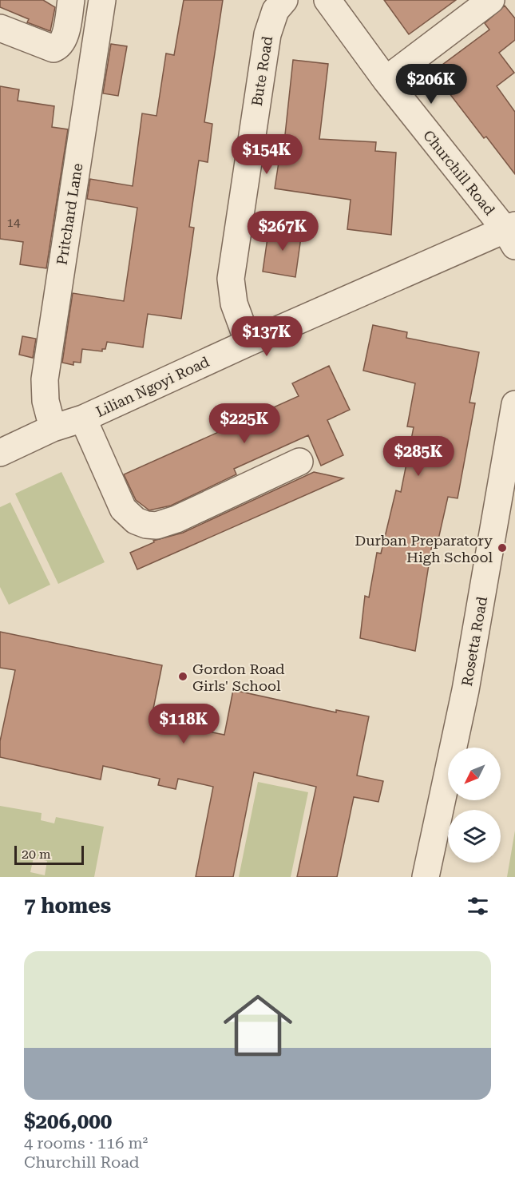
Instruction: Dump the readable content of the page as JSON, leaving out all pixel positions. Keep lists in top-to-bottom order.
{
  "streets": {
    "street": [
      "Bute Road",
      "Churchill Road",
      "Pritchard Lane",
      "Lilian Ngoyi Road",
      "Rosetta Road"
    ]
  },
  "crossings": [
    ["Bute Road", "Lilian Ngoyi Road"],
    ["Churchill Road", "Lilian Ngoyi Road"],
    ["Pritchard Lane", "Lilian Ngoyi Road"]
  ],
  "places": ["Durban Preparatory High School", "Gordon Road Girls' School"],
  "house_numbers": ["14"],
  "scale_bar": "20 m",
  "north": "bottom left",
  "page": {
    "price": [
      "$206K",
      "$154K",
      "$267K",
      "$137K",
      "$225K",
      "$285K",
      "$118K"
    ],
    "scale": "20 m",
    "heading": "7 homes",
    "list": [
      {
        "name": "$206,000",
        "note": "4 rooms · 116 m² · Churchill Road"
      }
    ]
  }
}
